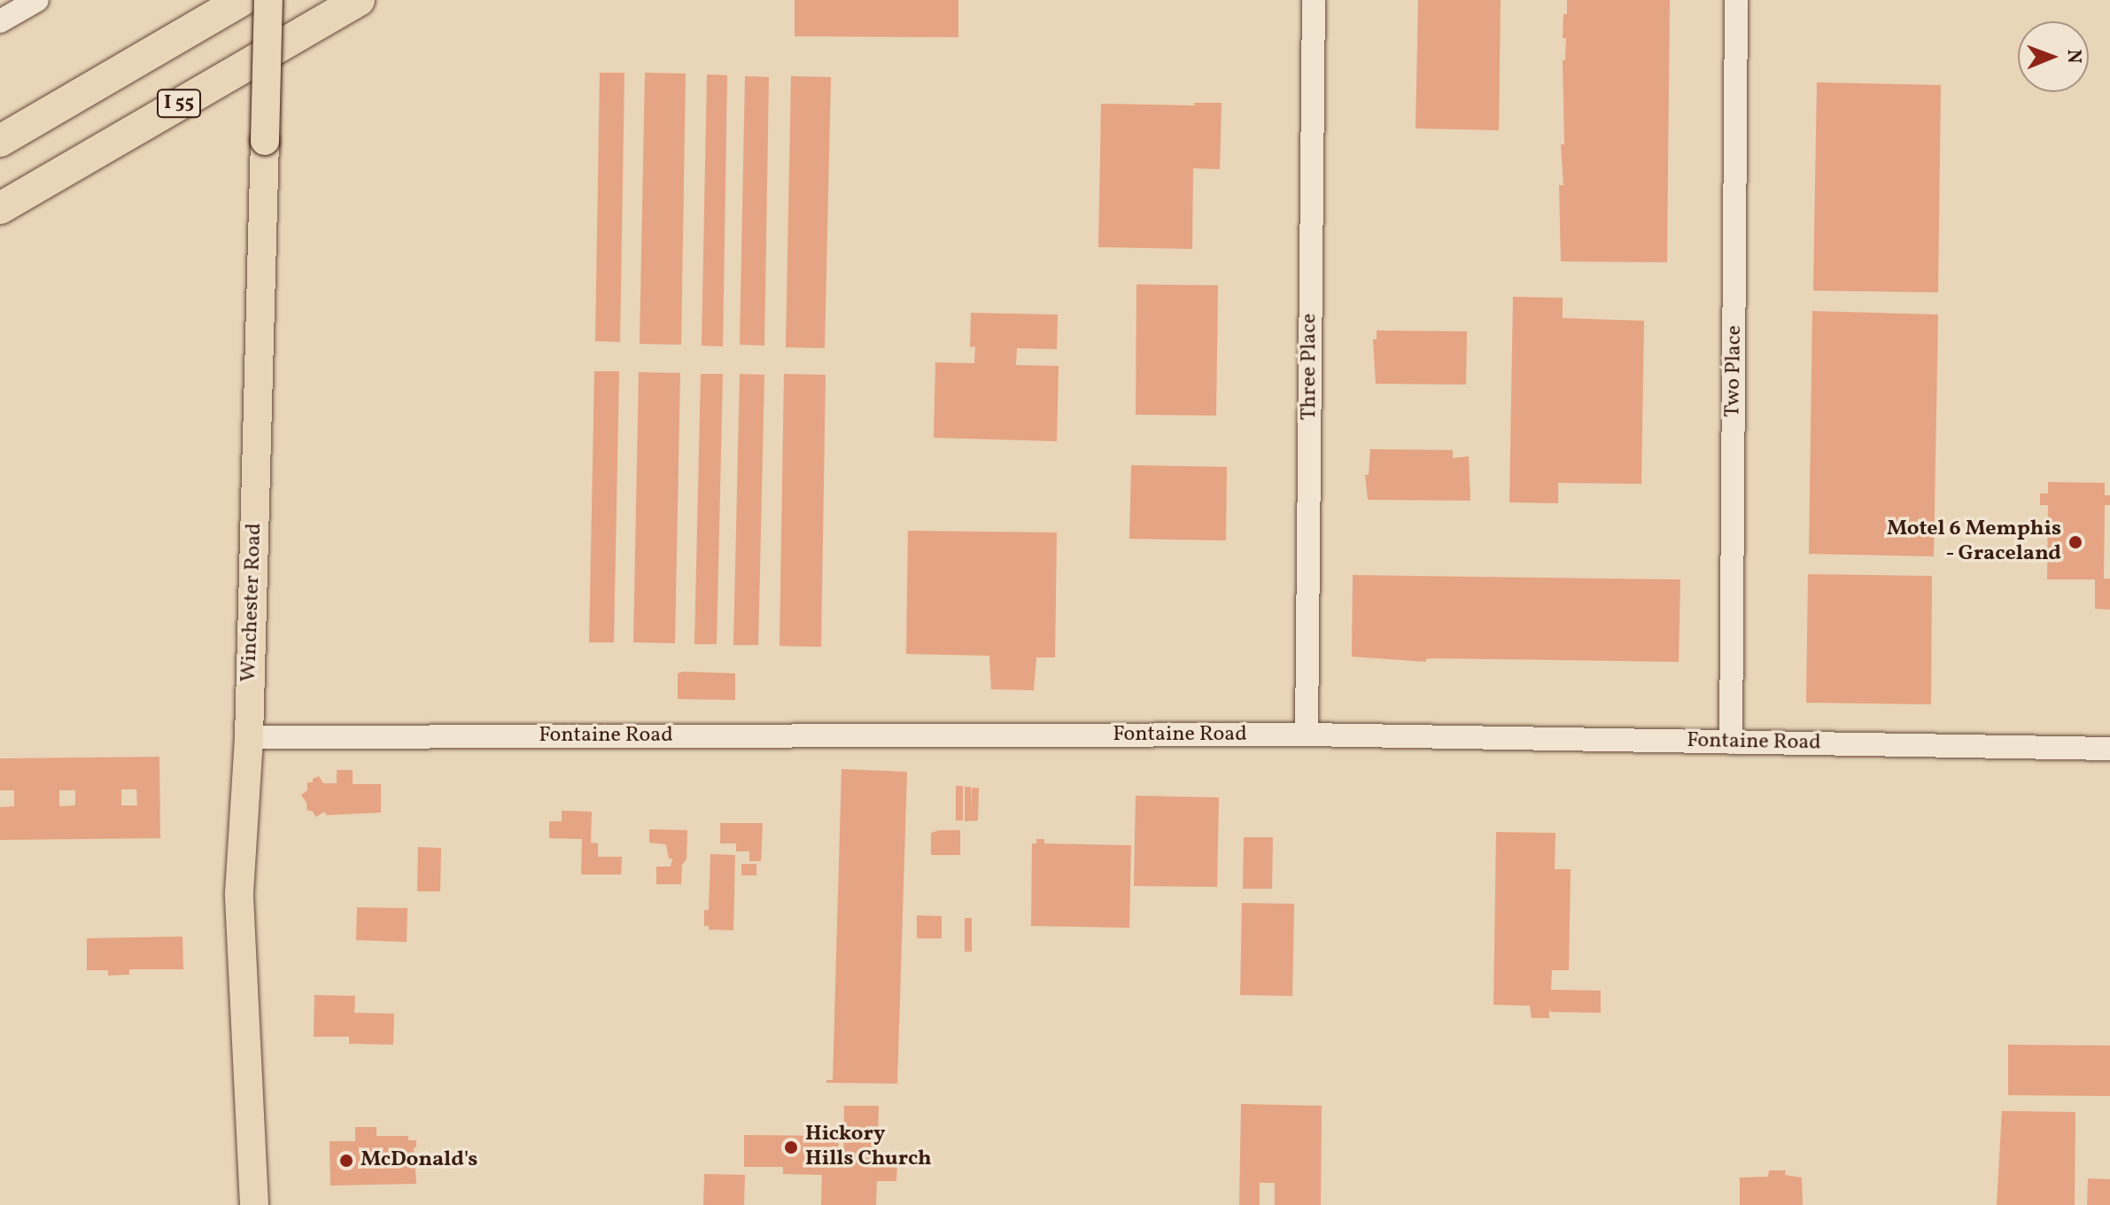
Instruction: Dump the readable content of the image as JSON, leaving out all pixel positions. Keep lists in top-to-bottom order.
{
  "streets": {
    "highway": ["I 55"],
    "main road": ["Winchester Road"],
    "street": ["Three Place", "Two Place", "Fontaine Road"]
  },
  "crossings": [
    ["Three Place", "Fontaine Road"],
    ["Two Place", "Fontaine Road"],
    ["Winchester Road", "Fontaine Road"]
  ],
  "places": ["Motel 6 Memphis - Graceland", "Hickory Hills Church", "McDonald's"],
  "north": "right"
}
